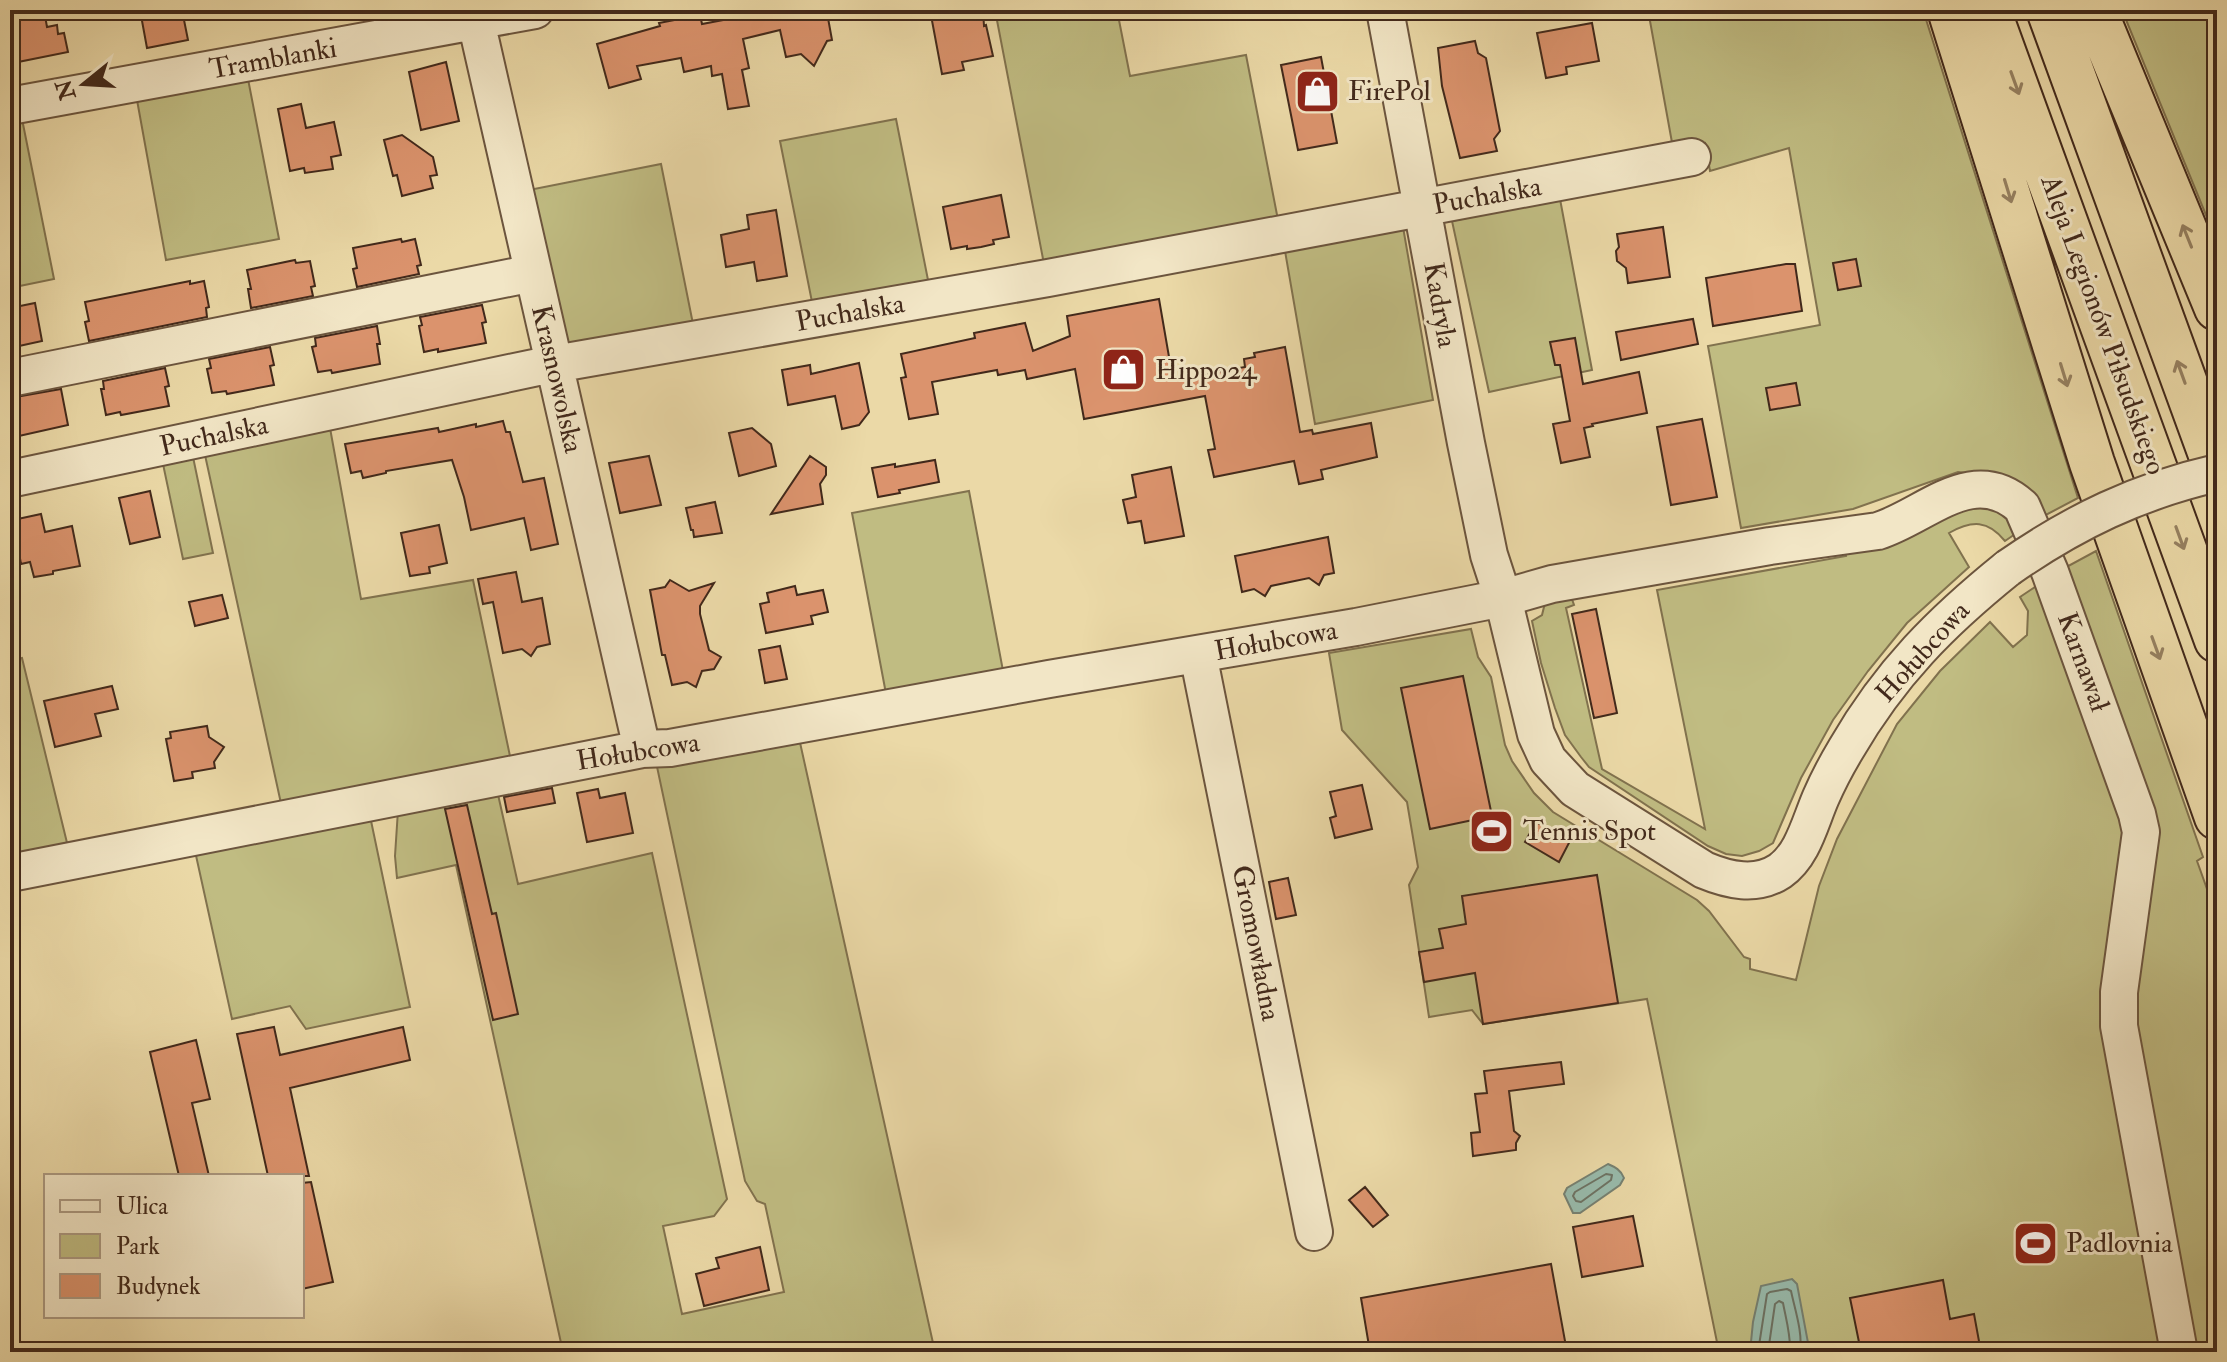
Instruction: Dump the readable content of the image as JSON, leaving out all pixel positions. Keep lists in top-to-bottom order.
{
  "streets": {
    "highway": ["Aleja Legionów Piłsudskiego"],
    "street": [
      "Tramblanki",
      "Puchalska",
      "Kadryla",
      "Krasnowolska",
      "Hołubcowa",
      "Karnawał",
      "Gromowładna"
    ]
  },
  "crossings": [
    ["Tramblanki", "Krasnowolska"],
    ["Puchalska", "Kadryla"],
    ["Puchalska", "Krasnowolska"],
    ["Kadryla", "Hołubcowa"],
    ["Kadryla", "Karnawał"],
    ["Aleja Legionów Piłsudskiego", "Hołubcowa"],
    ["Krasnowolska", "Hołubcowa"],
    ["Hołubcowa", "Karnawał"],
    ["Hołubcowa", "Gromowładna"]
  ],
  "places": {
    "shop": ["FirePol", "Hippo24"],
    "sports": ["Tennis Spot", "Padlovnia"]
  },
  "legend": ["Ulica", "Park", "Budynek"],
  "north": "left"
}
